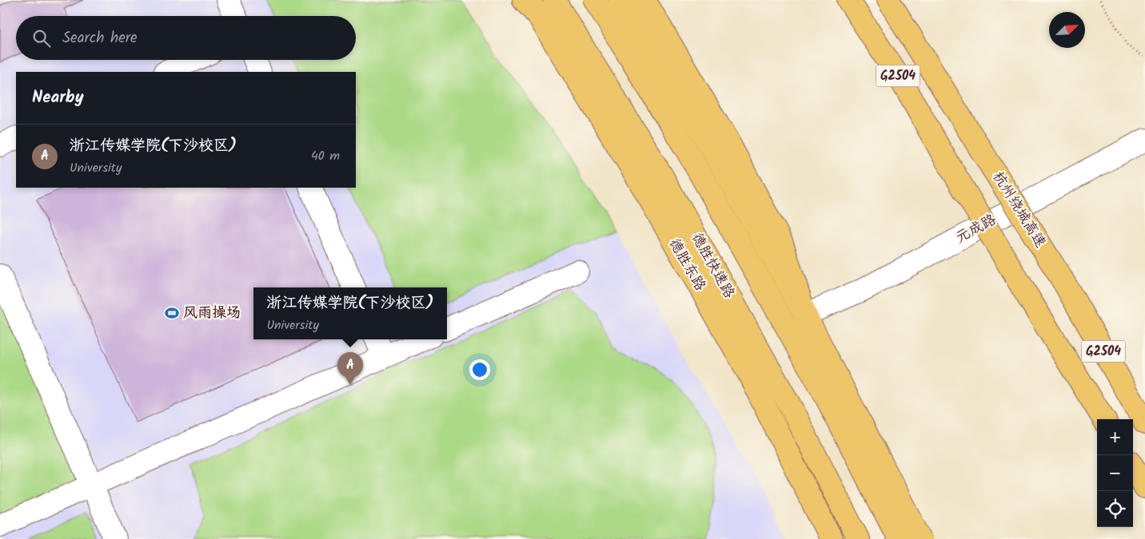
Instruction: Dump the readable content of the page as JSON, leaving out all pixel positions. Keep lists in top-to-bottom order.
{
  "streets": {
    "main road": [
      "G2504",
      "杭州绕城高速",
      "德胜东路",
      "德胜快速路"
    ],
    "street": ["元成路"]
  },
  "places": {
    "sports": ["风雨操场"]
  },
  "north": "top right",
  "page": {
    "search": "Search here",
    "heading": "Nearby",
    "list": [
      {
        "mark": "A",
        "name": "浙江传媒学院(下沙校区)",
        "note": "University",
        "value": "40 m"
      }
    ],
    "popup": ["浙江传媒学院(下沙校区)", "University"],
    "pins": "A",
    "map_buttons": ["+", "−"]
  }
}
